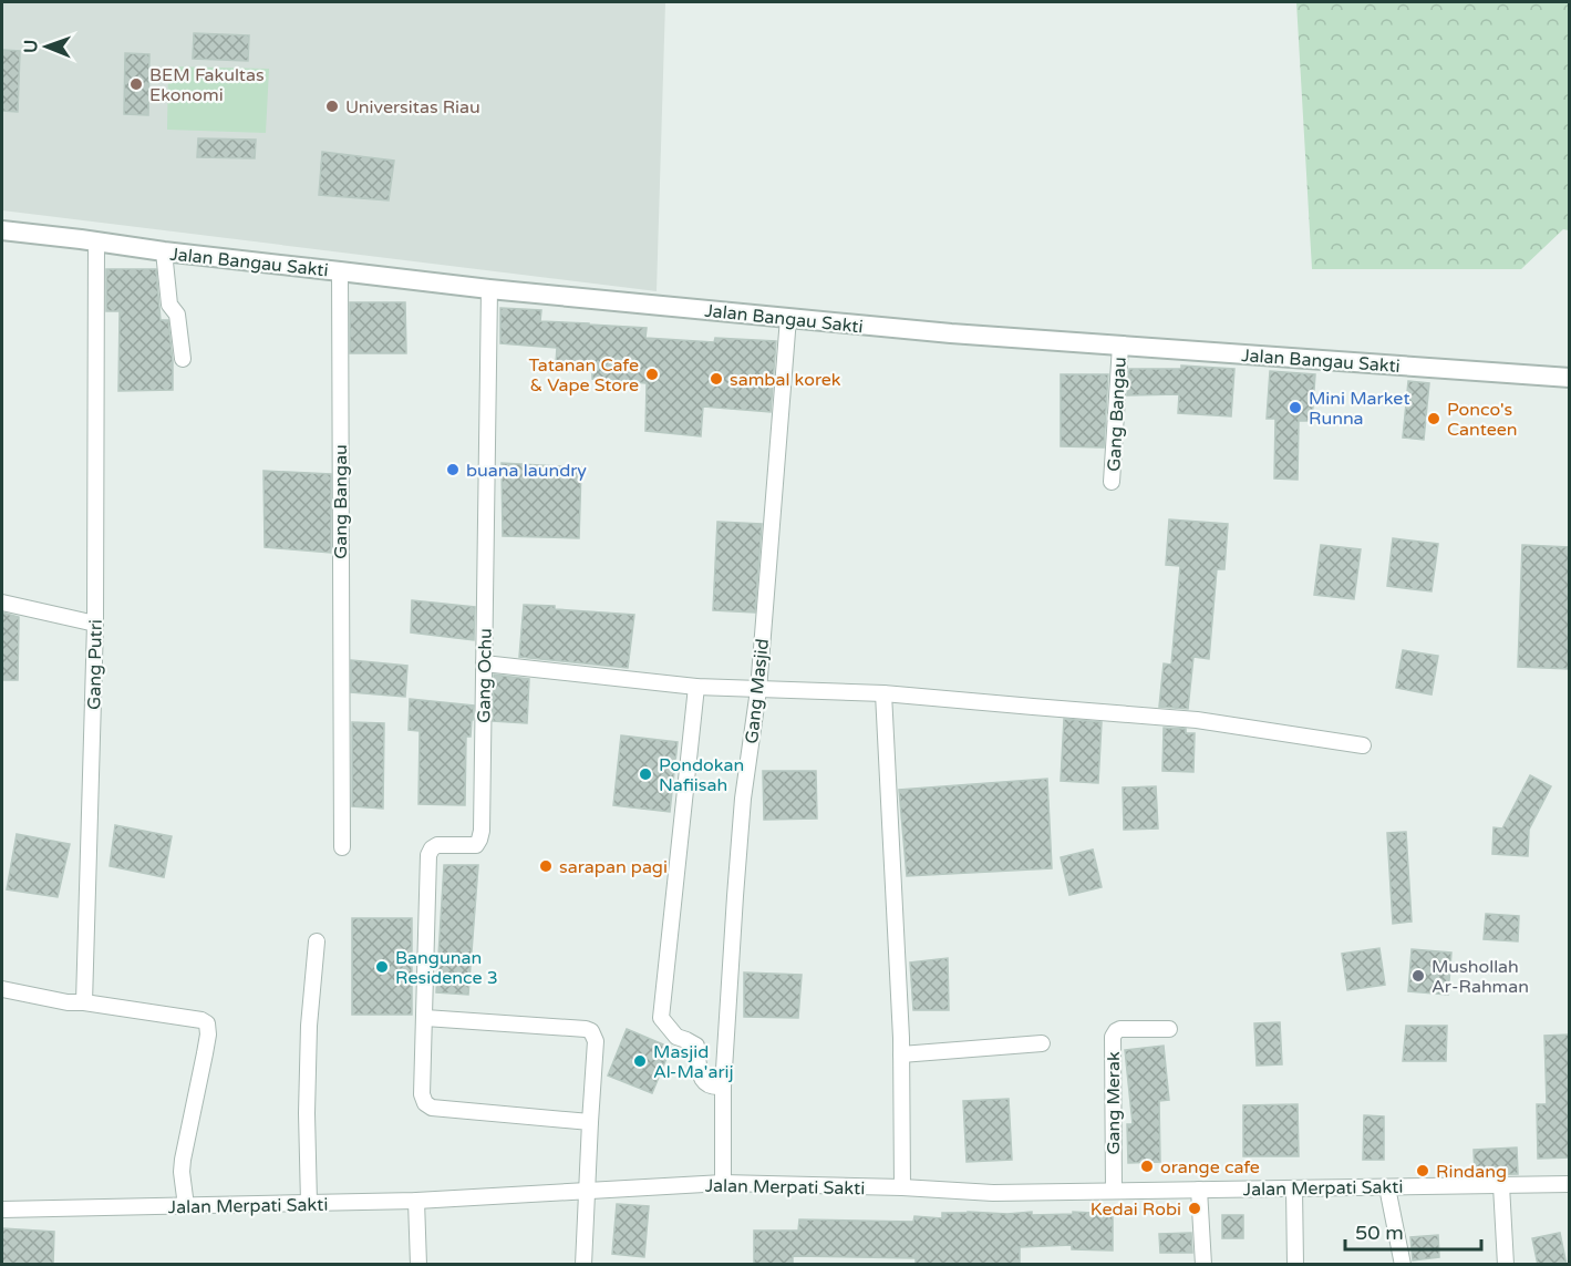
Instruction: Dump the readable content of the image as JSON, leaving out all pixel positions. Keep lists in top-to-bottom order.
{
  "streets": {
    "street": [
      "Jalan Bangau Sakti",
      "Gang Bangau",
      "Gang Putri",
      "Gang Ochu",
      "Gang Masjid",
      "Gang Merak",
      "Jalan Merpati Sakti"
    ]
  },
  "crossings": [
    ["Jalan Bangau Sakti", "Gang Bangau"],
    ["Jalan Bangau Sakti", "Gang Putri"],
    ["Jalan Bangau Sakti", "Gang Ochu"],
    ["Jalan Bangau Sakti", "Gang Masjid"],
    ["Gang Masjid", "Jalan Merpati Sakti"],
    ["Gang Merak", "Jalan Merpati Sakti"]
  ],
  "places": [
    "BEM Fakultas Ekonomi",
    "Universitas Riau",
    "Tatanan Cafe & Vape Store",
    "sambal korek",
    "Mini Market Runna",
    "Ponco's Canteen",
    "buana laundry",
    "Pondokan Nafiisah",
    "sarapan pagi",
    "Bangunan Residence 3",
    "Mushollah Ar-Rahman",
    "Masjid Al-Ma'arij",
    "orange cafe",
    "Rindang",
    "Kedai Robi"
  ],
  "scale_bar": "50 m",
  "north": "left"
}
